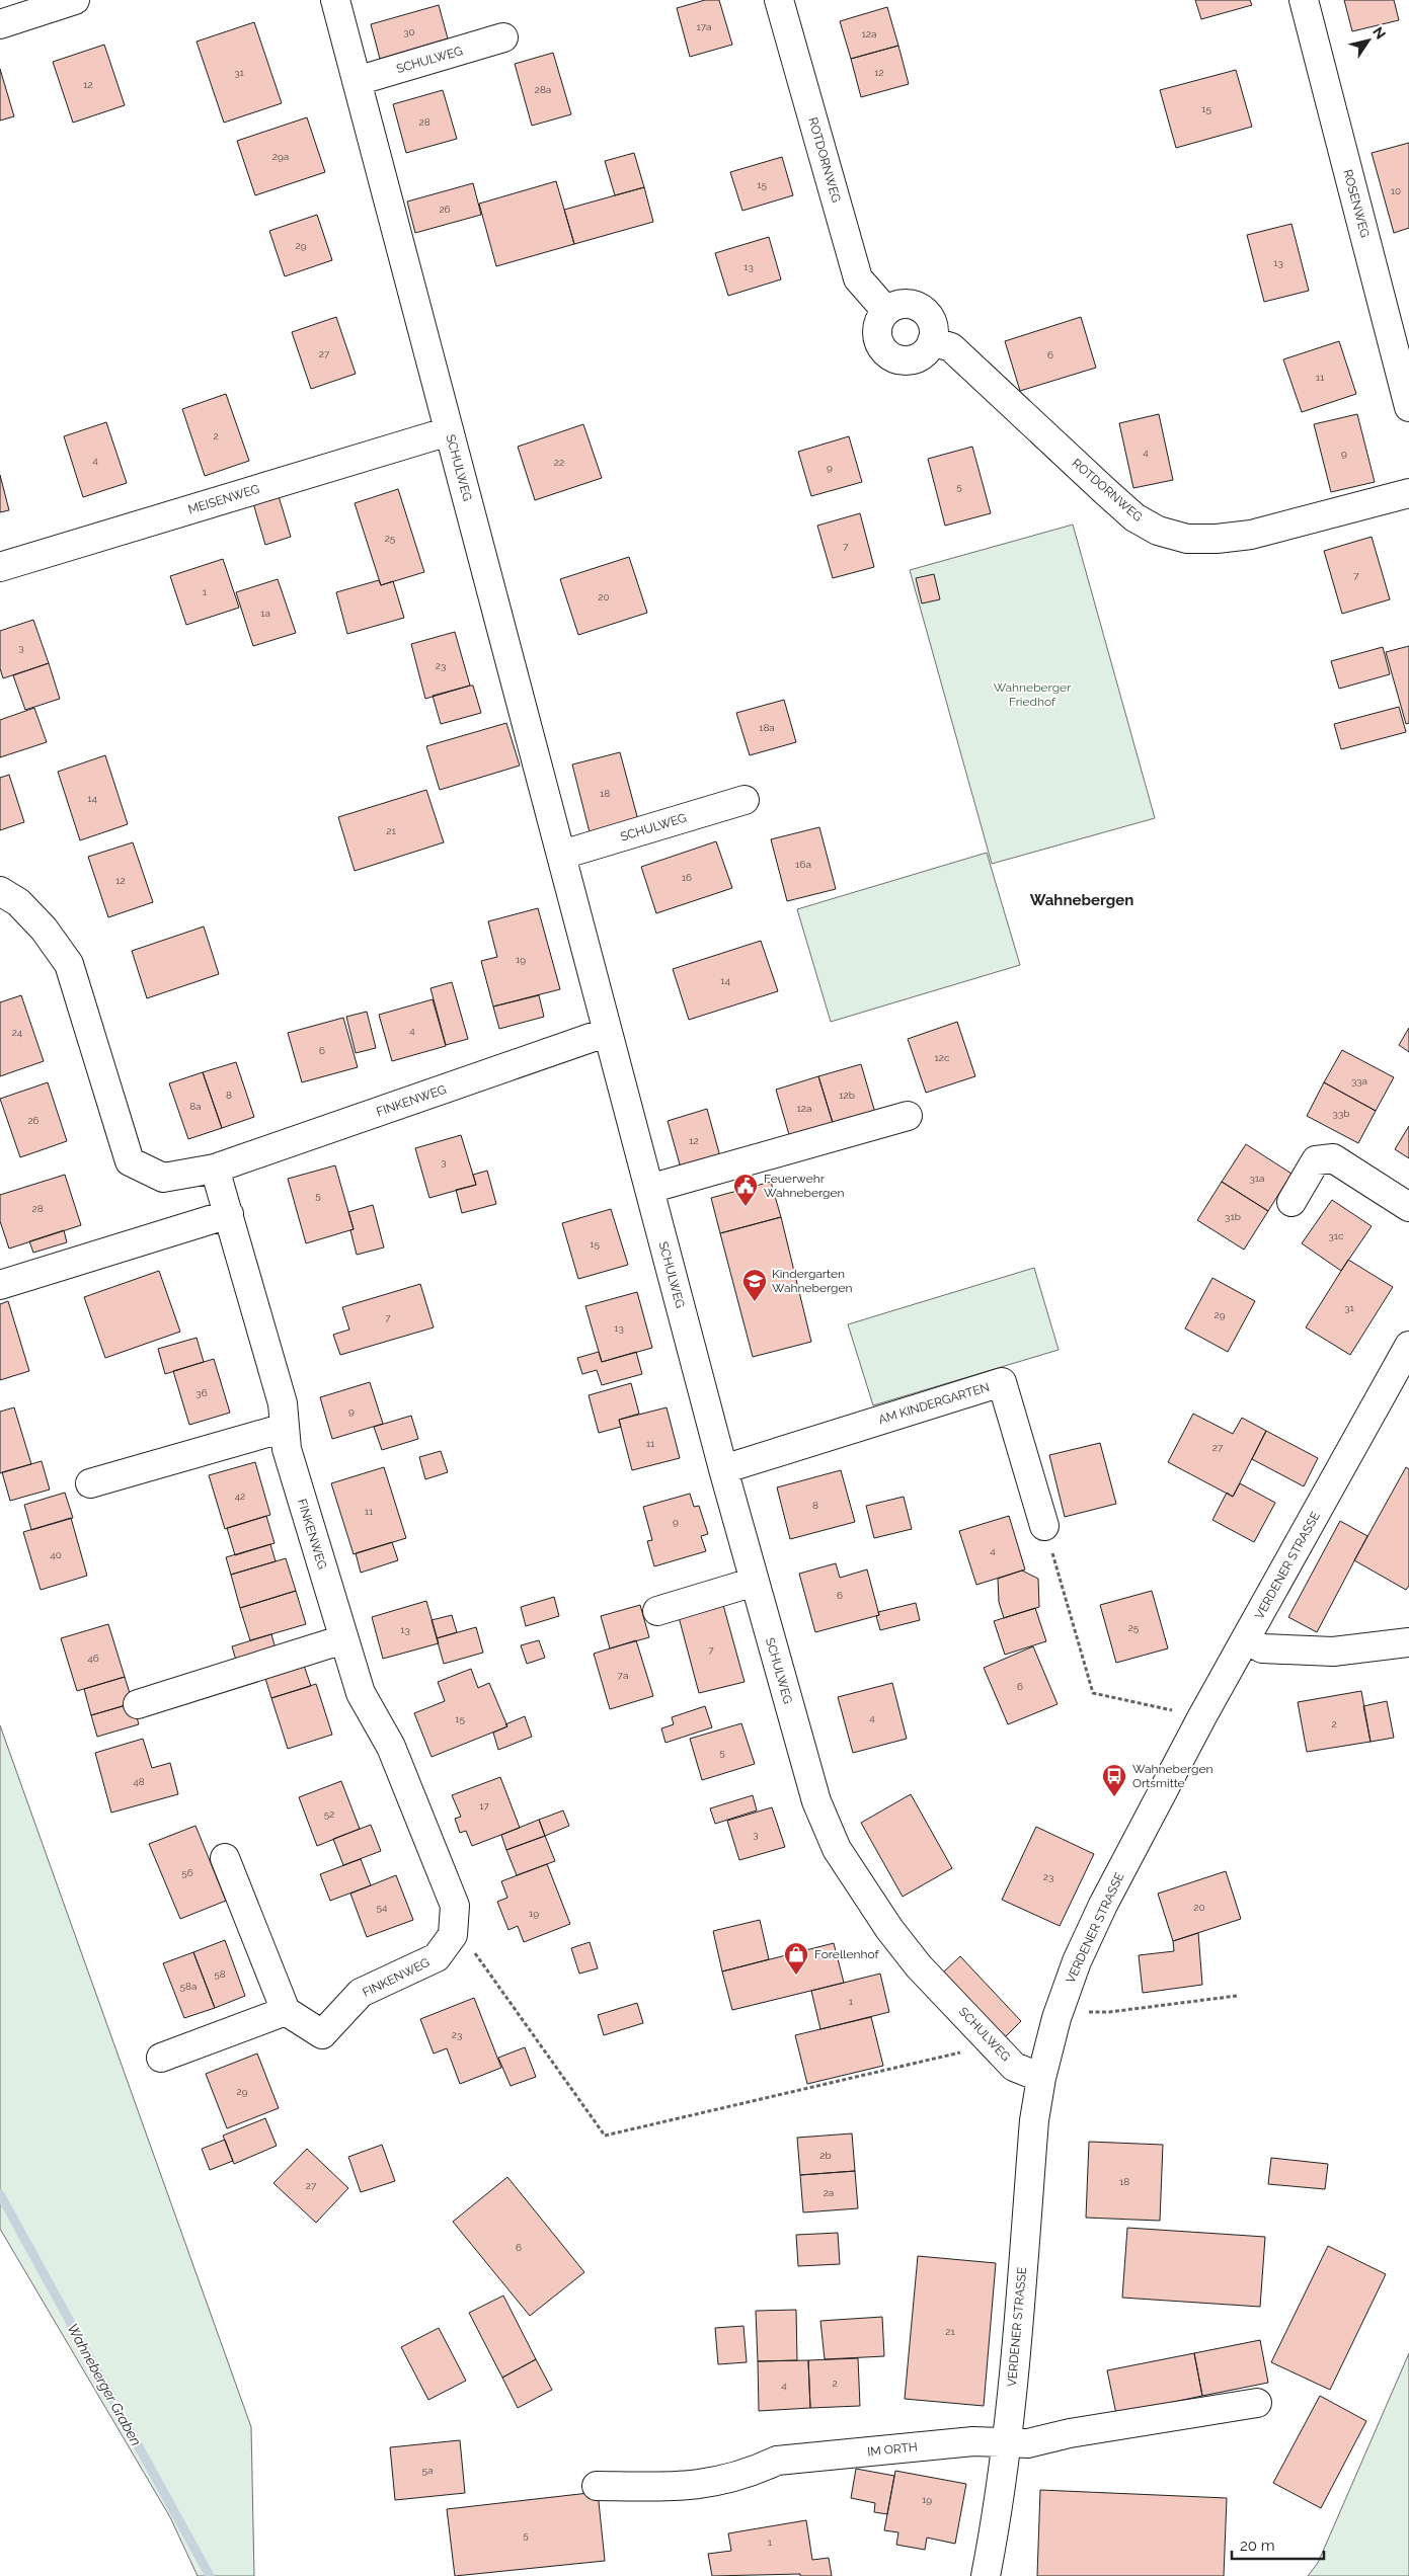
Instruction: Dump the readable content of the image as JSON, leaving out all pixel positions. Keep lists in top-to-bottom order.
{
  "streets": {
    "street": [
      "SCHULWEG",
      "ROTDORNWEG",
      "ROSENWEG",
      "MEISENWEG",
      "FINKENWEG",
      "AM KINDERGARTEN",
      "VERDENER STRASSE",
      "IM ORTH"
    ]
  },
  "crossings": [
    ["SCHULWEG", "MEISENWEG"],
    ["SCHULWEG", "FINKENWEG"],
    ["SCHULWEG", "AM KINDERGARTEN"],
    ["SCHULWEG", "VERDENER STRASSE"],
    ["VERDENER STRASSE", "IM ORTH"]
  ],
  "districts": ["Wahnebergen"],
  "water": ["Wahneberger Graben"],
  "parks": ["Wahneberger Friedhof"],
  "places": {
    "public building": ["Feuerwehr Wahnebergen"],
    "school or university": ["Kindergarten Wahnebergen"],
    "bus stop": ["Wahnebergen Ortsmitte"],
    "shop": ["Forellenhof"]
  },
  "house_numbers": [
    "17a",
    "30",
    "12a",
    "31",
    "12",
    "12",
    "28a",
    "15",
    "28",
    "29a",
    "15",
    "10",
    "26",
    "29",
    "13",
    "13",
    "27",
    "6",
    "11",
    "2",
    "4",
    "9",
    "4",
    "22",
    "9",
    "5",
    "25",
    "7",
    "7",
    "1",
    "20",
    "1a",
    "3",
    "23",
    "18a",
    "18",
    "14",
    "21",
    "16a",
    "16",
    "12",
    "19",
    "14",
    "4",
    "24",
    "6",
    "12c",
    "33a",
    "8",
    "12b",
    "8a",
    "12a",
    "33b",
    "26",
    "12",
    "3",
    "31a",
    "5",
    "28",
    "31b",
    "31c",
    "15",
    "31",
    "29",
    "7",
    "13",
    "36",
    "9",
    "11",
    "27",
    "42",
    "8",
    "11",
    "9",
    "4",
    "40",
    "6",
    "25",
    "13",
    "7",
    "46",
    "7a",
    "6",
    "4",
    "15",
    "2",
    "5",
    "48",
    "17",
    "52",
    "3",
    "56",
    "23",
    "54",
    "20",
    "19",
    "58",
    "58a",
    "1",
    "23",
    "29",
    "2b",
    "18",
    "27",
    "2a",
    "6",
    "21",
    "2",
    "4",
    "5a",
    "19",
    "5",
    "1"
  ],
  "scale_bar": "20 m",
  "north": "top right"
}
